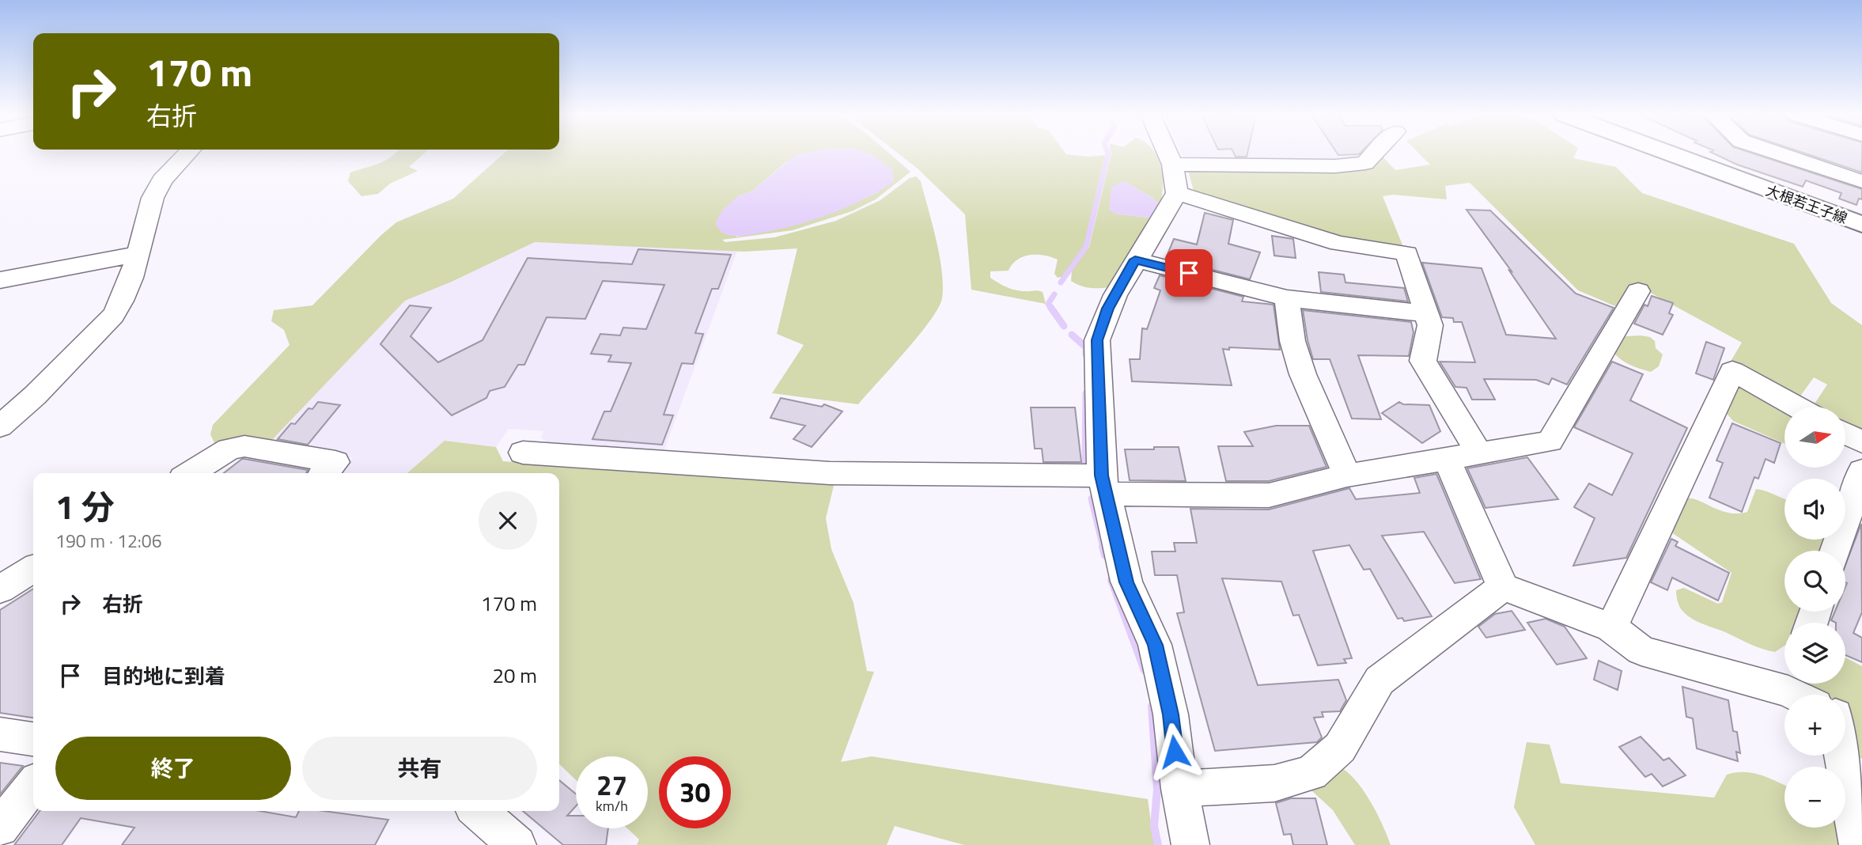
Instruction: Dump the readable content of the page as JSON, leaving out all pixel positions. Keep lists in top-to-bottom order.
{
  "streets": {
    "street": ["大根若王子線"]
  },
  "north": "right",
  "page": {
    "turn": ["170 m", "右折"],
    "map_buttons": ["+", "−"],
    "heading": ["1 分", "190 m · 12:06"],
    "list": [
      {
        "name": "右折",
        "value": "170 m"
      },
      {
        "name": "目的地に到着",
        "value": "20 m"
      }
    ],
    "buttons": ["終了", "共有"],
    "speed": "27 km/h",
    "limit": "30"
  }
}
